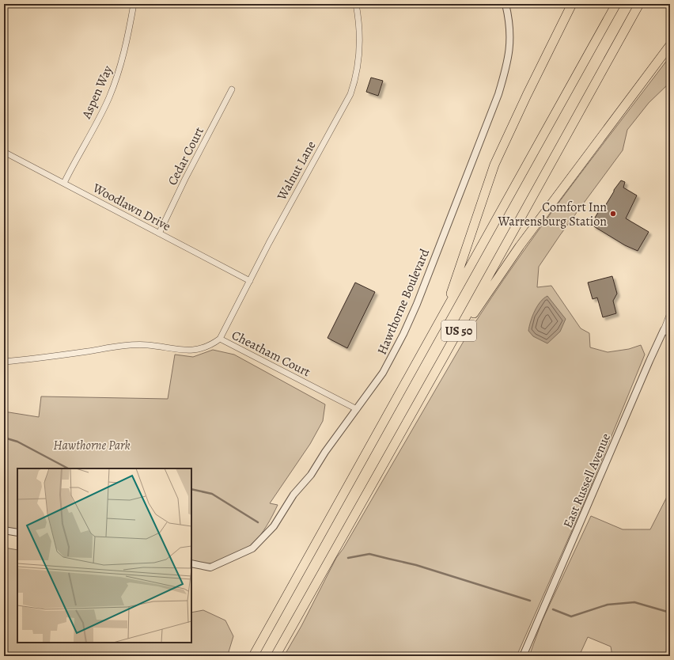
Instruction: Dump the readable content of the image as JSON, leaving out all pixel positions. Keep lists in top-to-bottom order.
{
  "streets": {
    "highway": ["US 50"],
    "street": [
      "Aspen Way",
      "Cedar Court",
      "Walnut Lane",
      "Woodlawn Drive",
      "Hawthorne Boulevard",
      "Cheatham Court",
      "East Russell Avenue"
    ]
  },
  "crossings": [
    ["Aspen Way", "Woodlawn Drive"],
    ["Cedar Court", "Woodlawn Drive"],
    ["Walnut Lane", "Woodlawn Drive"],
    ["Walnut Lane", "Cheatham Court"],
    ["Hawthorne Boulevard", "Cheatham Court"]
  ],
  "parks": ["Hawthorne Park"],
  "places": ["Comfort Inn Warrensburg Station"]
}
